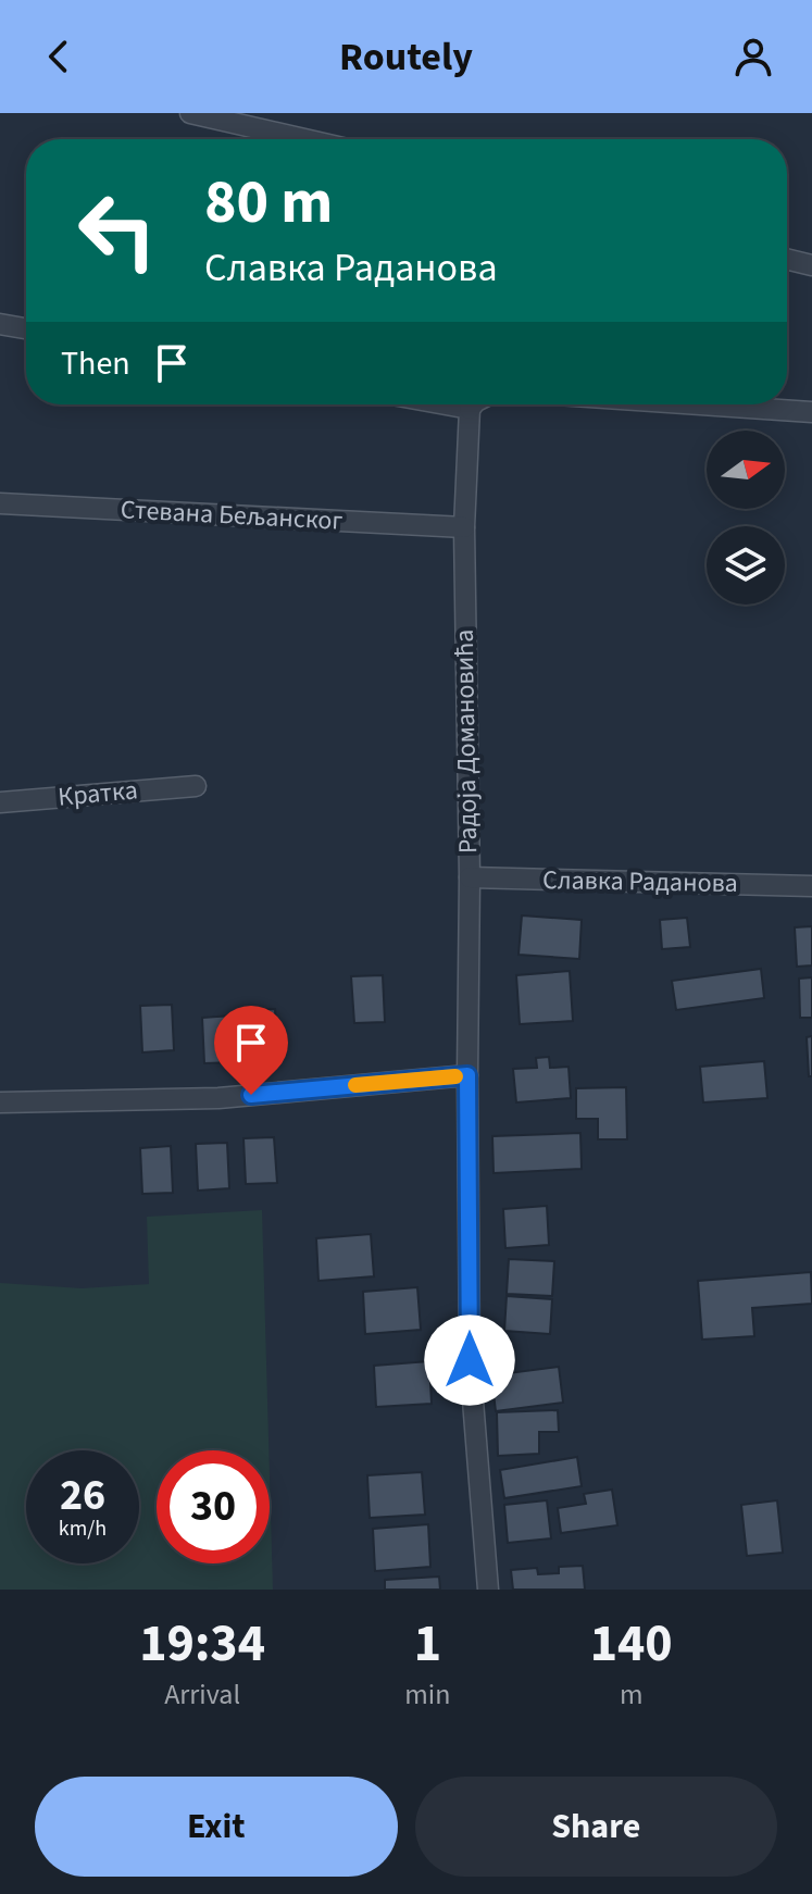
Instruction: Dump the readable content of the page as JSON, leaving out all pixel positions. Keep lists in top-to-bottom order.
{
  "streets": {
    "street": [
      "Стевана Бељанског",
      "Радоја Домановића",
      "Кратка",
      "Славка Раданова"
    ]
  },
  "crossings": [
    ["Стевана Бељанског", "Радоја Домановића"],
    ["Радоја Домановића", "Славка Раданова"]
  ],
  "north": "right",
  "page": {
    "header": "Routely",
    "turn": ["80 m", "Славка Раданова"],
    "then": "Then",
    "speed": "26 km/h",
    "limit": "30",
    "eta": [
      "19:34",
      "Arrival",
      "1",
      "min",
      "140",
      "m"
    ],
    "buttons": ["Exit", "Share"]
  }
}
